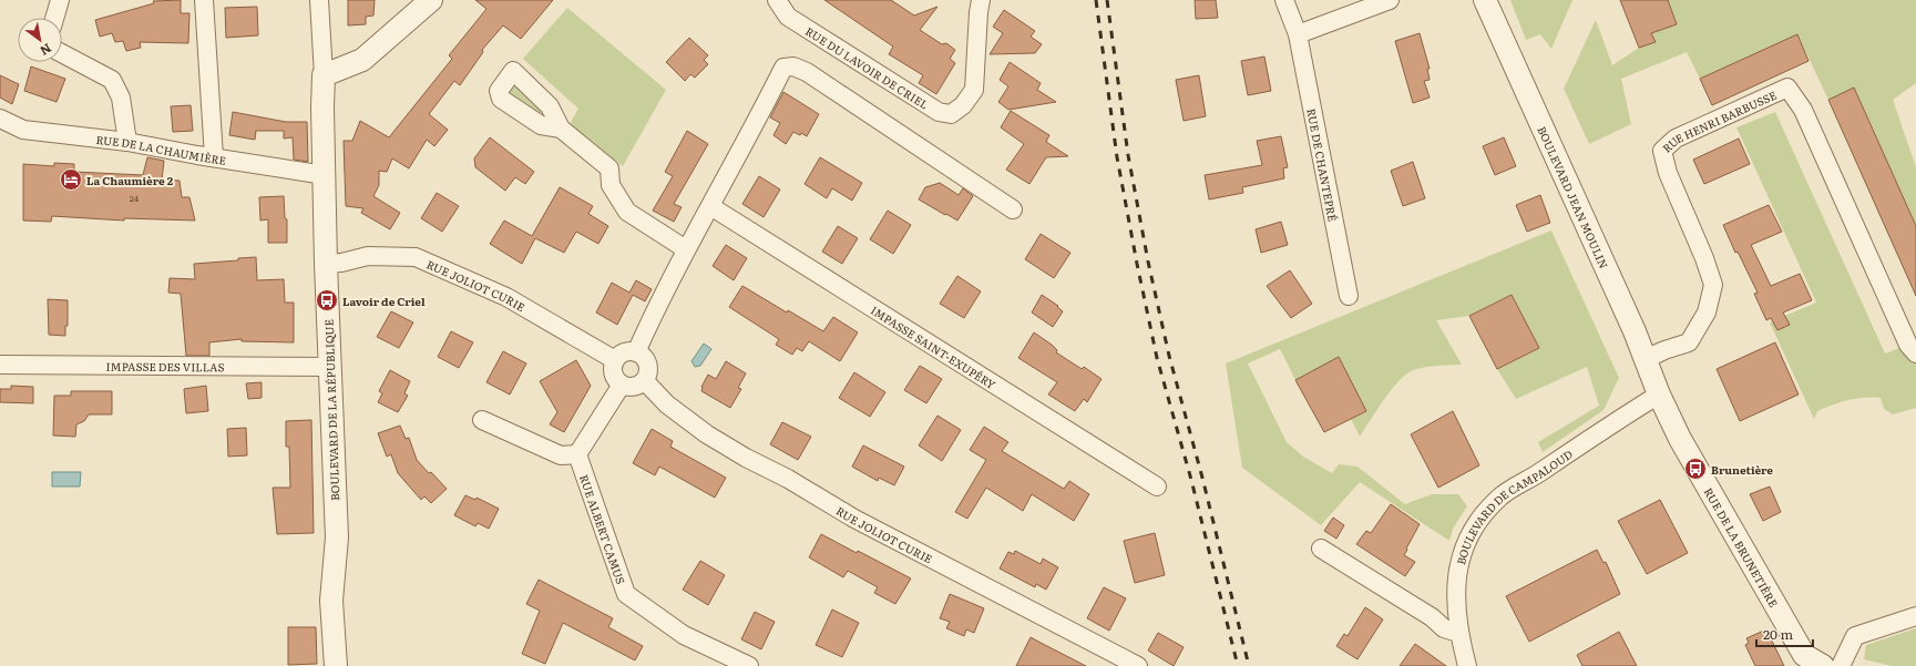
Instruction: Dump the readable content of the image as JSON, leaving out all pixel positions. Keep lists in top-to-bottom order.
{
  "streets": {
    "street": [
      "RUE DU LAVOIR DE CRIEL",
      "RUE HENRI BARBUSSE",
      "RUE DE LA CHAUMIÈRE",
      "RUE DE CHANTEPRÉ",
      "BOULEVARD JEAN MOULIN",
      "RUE JOLIOT CURIE",
      "IMPASSE SAINT-EXUPÉRY",
      "IMPASSE DES VILLAS",
      "BOULEVARD DE LA RÉPUBLIQUE",
      "BOULEVARD DE CAMPALOUD",
      "RUE ALBERT CAMUS",
      "RUE DE LA BRUNETIÈRE"
    ]
  },
  "crossings": [
    ["RUE HENRI BARBUSSE", "BOULEVARD JEAN MOULIN"],
    ["RUE DE LA CHAUMIÈRE", "BOULEVARD DE LA RÉPUBLIQUE"],
    ["BOULEVARD JEAN MOULIN", "BOULEVARD DE CAMPALOUD"],
    ["BOULEVARD JEAN MOULIN", "RUE DE LA BRUNETIÈRE"],
    ["RUE JOLIOT CURIE", "BOULEVARD DE LA RÉPUBLIQUE"],
    ["IMPASSE DES VILLAS", "BOULEVARD DE LA RÉPUBLIQUE"],
    ["BOULEVARD DE CAMPALOUD", "RUE DE LA BRUNETIÈRE"]
  ],
  "places": {
    "hotel": ["La Chaumière 2"],
    "bus stop": ["Lavoir de Criel", "Brunetière"]
  },
  "house_numbers": ["24"],
  "scale_bar": "20 m",
  "north": "bottom right"
}
